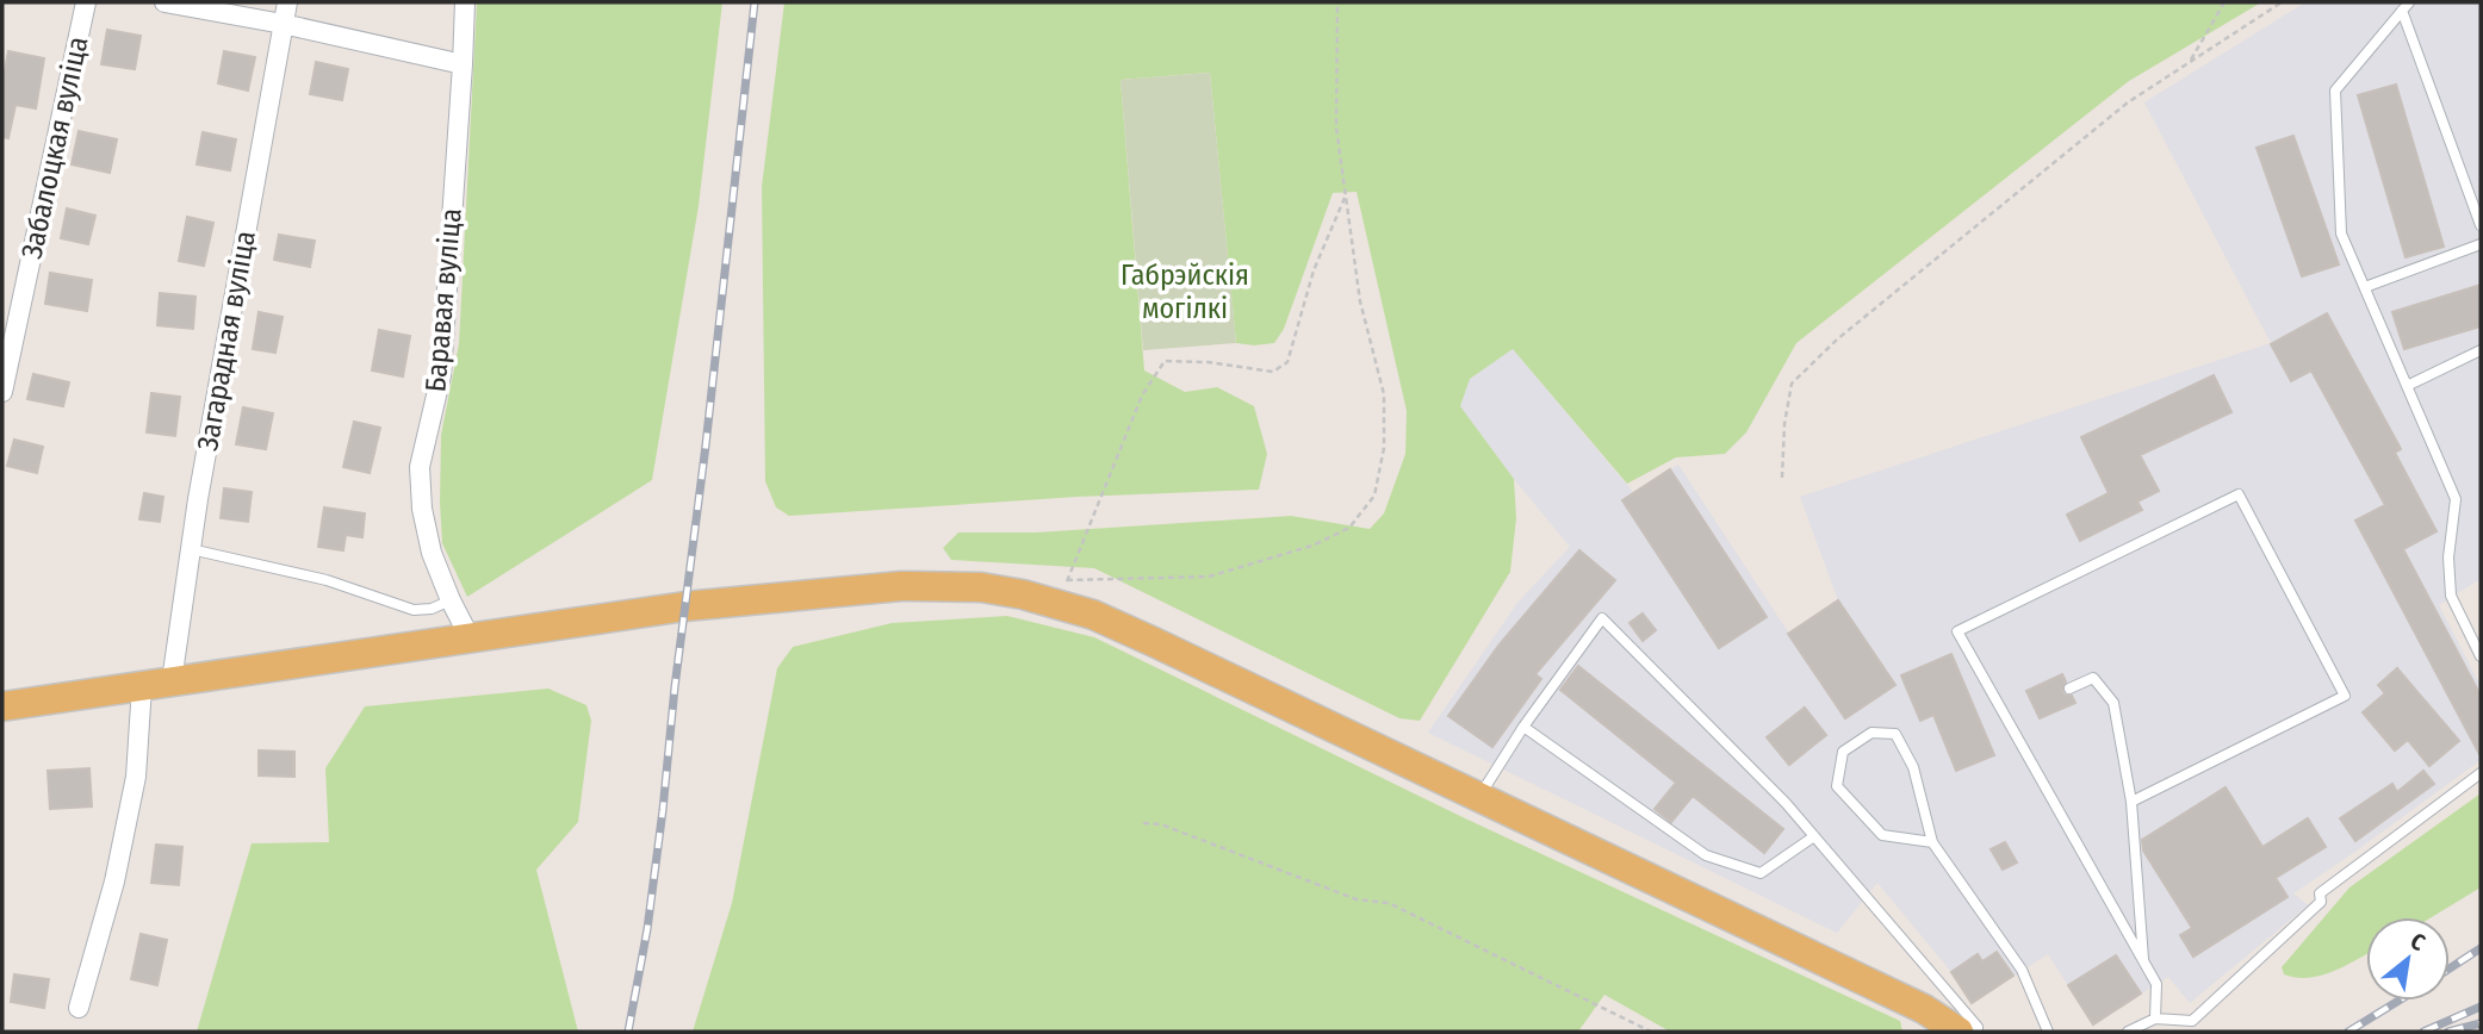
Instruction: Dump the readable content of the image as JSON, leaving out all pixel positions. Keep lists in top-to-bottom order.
{
  "streets": {
    "street": ["Забалоцкая вуліца", "Баравая вуліца", "Загарадная вуліца"]
  },
  "parks": ["Габрэйскія могілкі"],
  "north": "top right"
}
